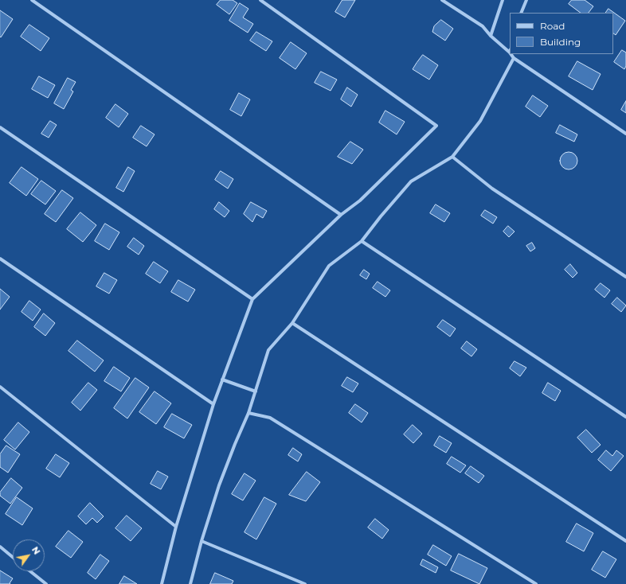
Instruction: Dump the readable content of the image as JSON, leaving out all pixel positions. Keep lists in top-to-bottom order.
{
  "legend": ["Road", "Building"],
  "north": "top right"
}
